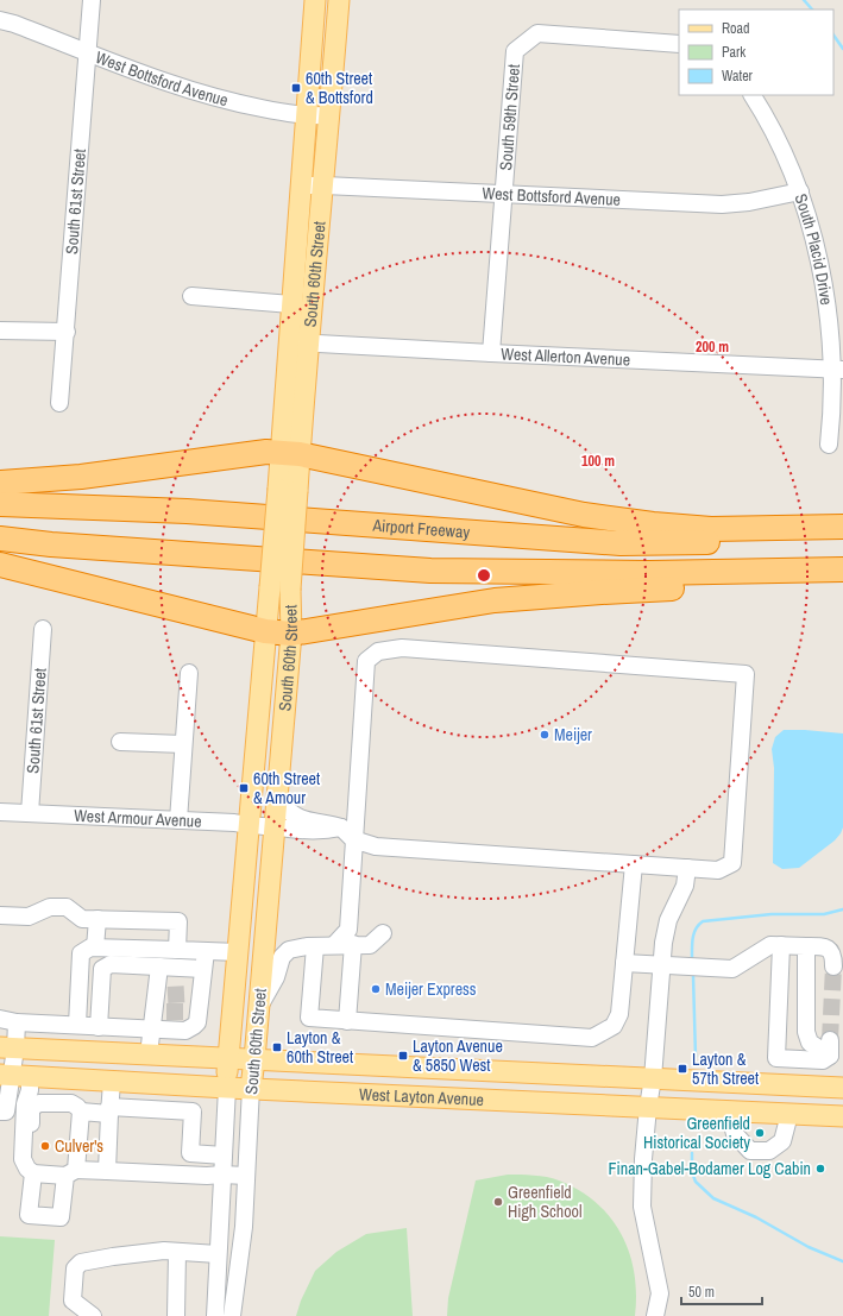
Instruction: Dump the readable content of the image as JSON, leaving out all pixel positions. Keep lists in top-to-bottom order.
{
  "streets": {
    "highway": ["Airport Freeway"],
    "main road": ["South 60th Street", "West Layton Avenue"],
    "street": [
      "West Bottsford Avenue",
      "South 59th Street",
      "South 61st Street",
      "South Placid Drive",
      "West Allerton Avenue",
      "West Armour Avenue"
    ]
  },
  "crossings": [
    ["West Bottsford Avenue", "South 59th Street"],
    ["West Bottsford Avenue", "South 61st Street"],
    ["West Bottsford Avenue", "South Placid Drive"],
    ["West Bottsford Avenue", "South 60th Street"],
    ["South 59th Street", "West Allerton Avenue"],
    ["South 61st Street", "West Armour Avenue"],
    ["South Placid Drive", "West Allerton Avenue"],
    ["South 60th Street", "West Allerton Avenue"],
    ["South 60th Street", "West Armour Avenue"],
    ["South 60th Street", "West Layton Avenue"]
  ],
  "places": {
    "transit": [
      "60th Street & Bottsford",
      "60th Street & Amour",
      "Layton & 60th Street",
      "Layton Avenue & 5850 West",
      "Layton & 57th Street"
    ],
    "other": [
      "Meijer",
      "Meijer Express",
      "Greenfield Historical Society",
      "Culver's",
      "Finan-Gabel-Bodamer Log Cabin",
      "Greenfield High School"
    ]
  },
  "legend": ["Road", "Park", "Water"],
  "scale_bar": "50 m",
  "rings": ["200 m", "100 m"]
}
